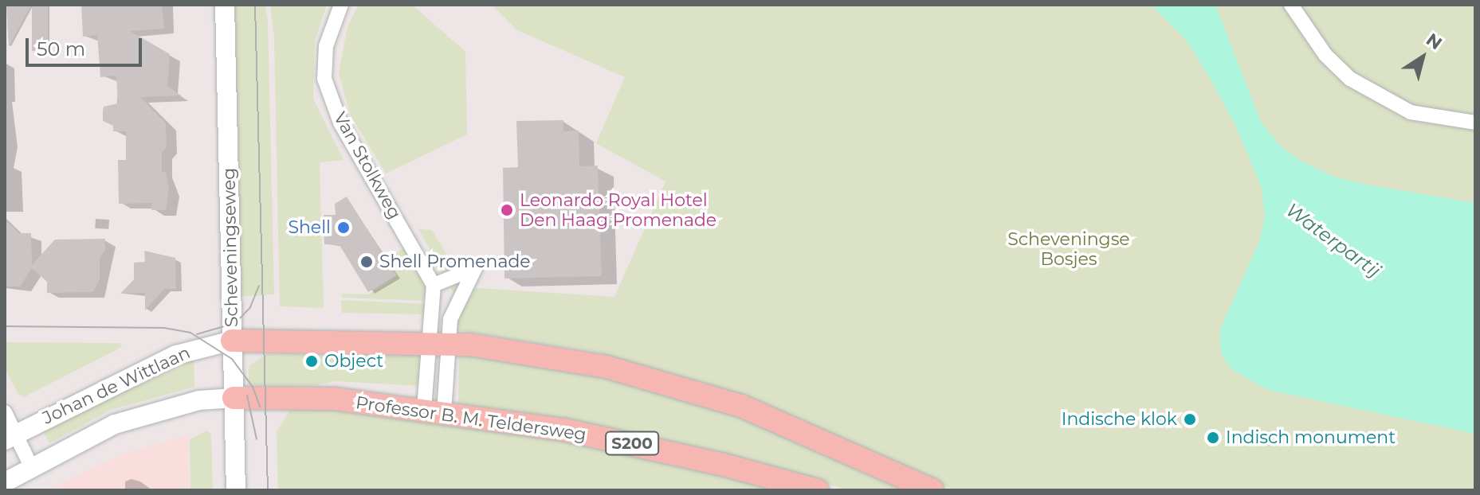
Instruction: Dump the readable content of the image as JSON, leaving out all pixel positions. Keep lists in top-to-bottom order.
{
  "streets": {
    "main road": ["Professor B. M. Teldersweg", "S200"],
    "street": ["Van Stolkweg", "Scheveningseweg", "Johan de Wittlaan"]
  },
  "crossings": [
    ["Scheveningseweg", "Johan de Wittlaan"],
    ["Scheveningseweg", "Professor B. M. Teldersweg"],
    ["Johan de Wittlaan", "Professor B. M. Teldersweg"]
  ],
  "water": ["Waterpartij"],
  "parks": ["Scheveningse Bosjes"],
  "places": [
    "Leonardo Royal Hotel Den Haag Promenade",
    "Shell",
    "Shell Promenade",
    "Object",
    "Indische klok",
    "Indisch monument"
  ],
  "scale_bar": "50 m",
  "north": "top right"
}
